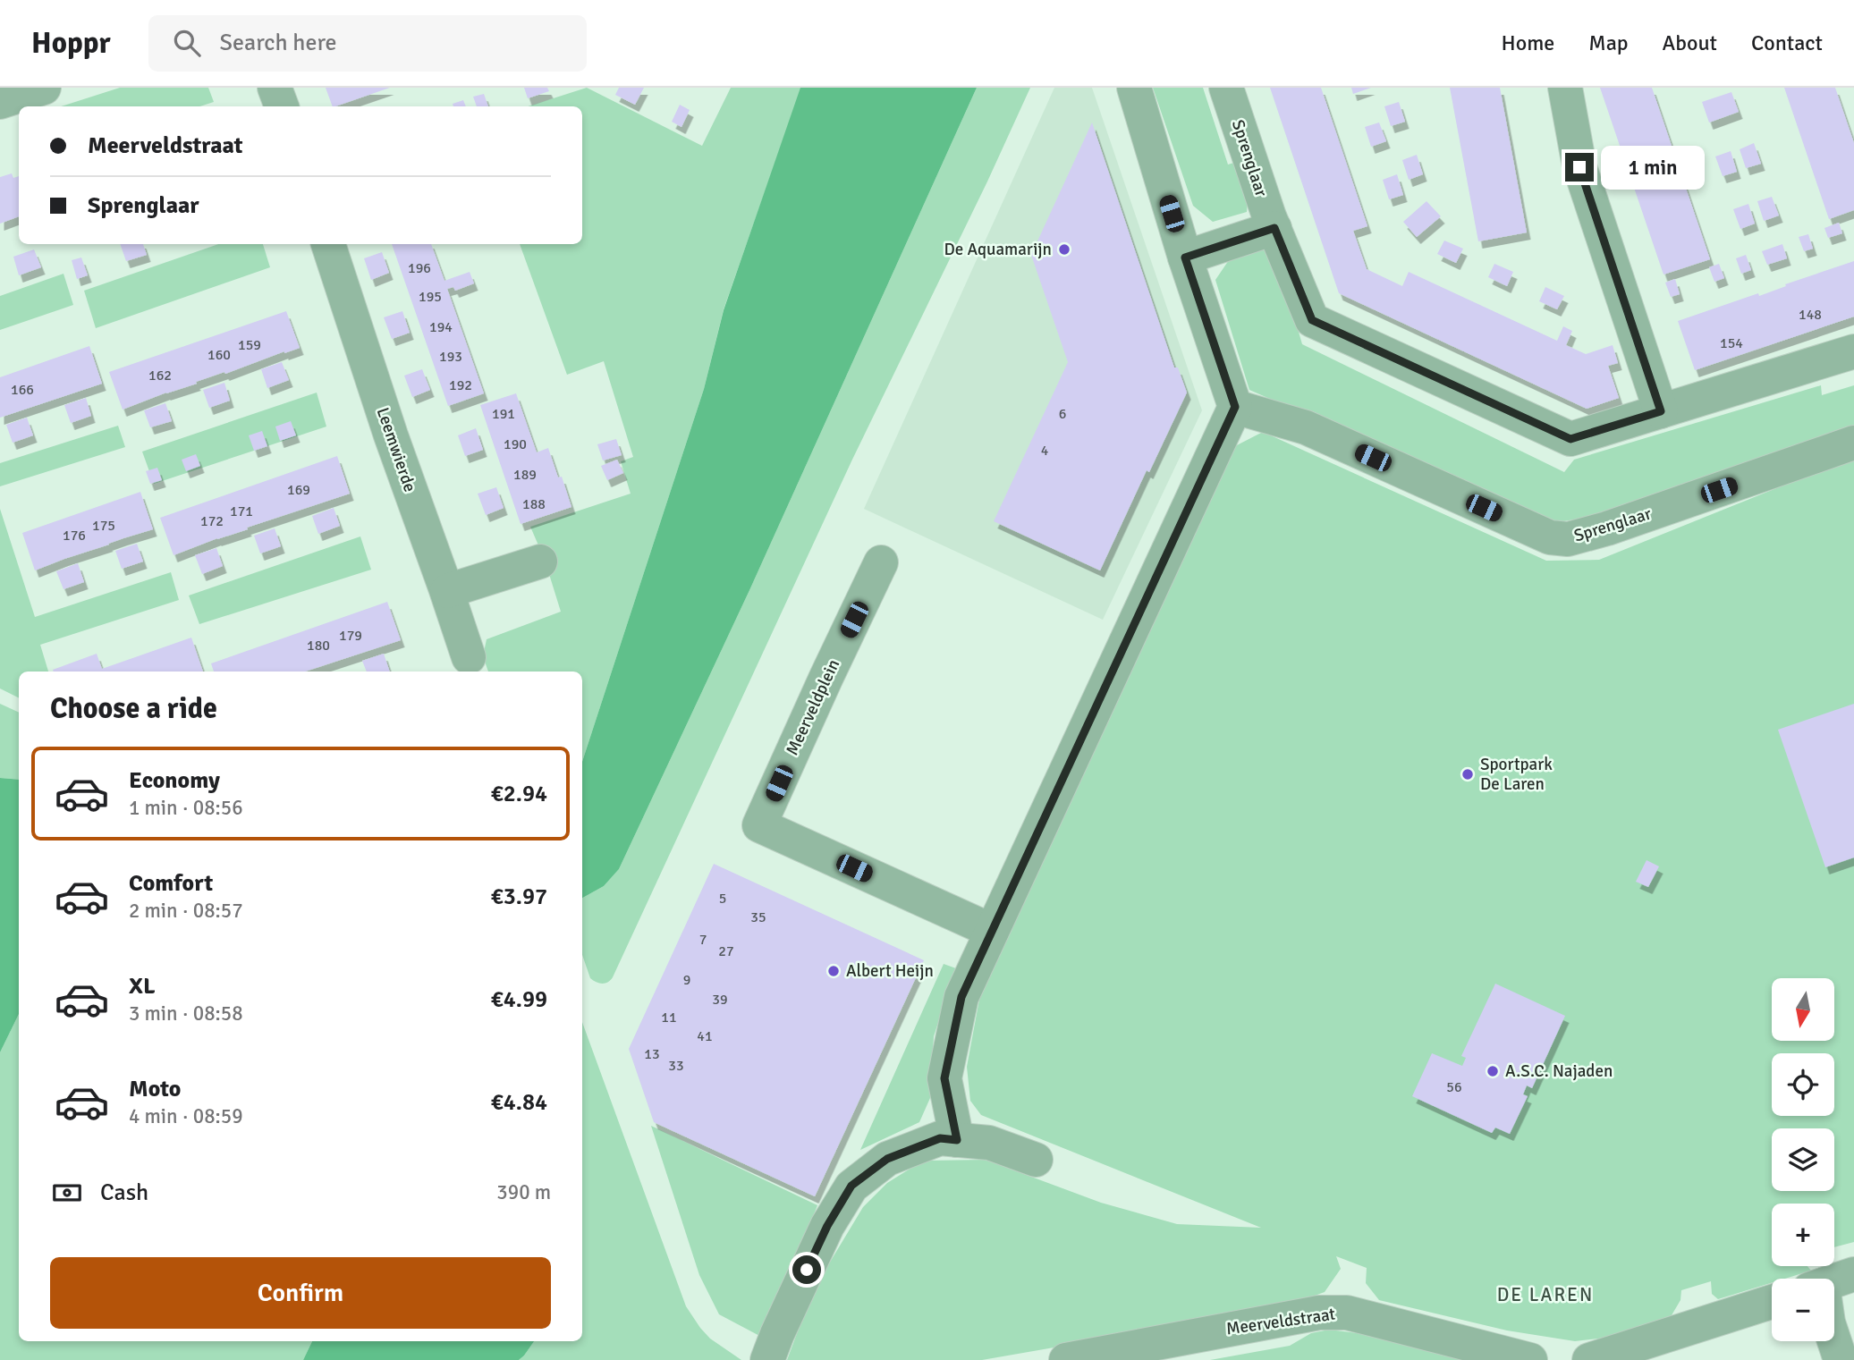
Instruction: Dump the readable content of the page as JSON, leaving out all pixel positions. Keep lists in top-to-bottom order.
{
  "streets": {
    "street": [
      "Sprenglaar",
      "Leemwierde",
      "Meerveldplein",
      "Meerveldstraat"
    ]
  },
  "districts": ["DE LAREN"],
  "places": [
    "De Aquamarijn",
    "Sportpark De Laren",
    "Albert Heijn",
    "A.S.C. Najaden"
  ],
  "house_numbers": [
    "196",
    "195",
    "148",
    "194",
    "154",
    "159",
    "160",
    "193",
    "162",
    "192",
    "166",
    "191",
    "6",
    "190",
    "4",
    "189",
    "169",
    "188",
    "171",
    "172",
    "175",
    "176",
    "179",
    "180",
    "5",
    "35",
    "7",
    "27",
    "9",
    "39",
    "11",
    "41",
    "13",
    "33",
    "56"
  ],
  "north": "bottom",
  "page": {
    "header": "Hoppr",
    "search": "Search here",
    "nav": [
      "Home",
      "Map",
      "About",
      "Contact"
    ],
    "banner": ["Meerveldstraat", "Sprenglaar"],
    "bubble": "1 min",
    "heading": "Choose a ride",
    "list": [
      {
        "name": "Economy",
        "note": "1 min · 08:56",
        "value": "€2.94"
      },
      {
        "name": "Comfort",
        "note": "2 min · 08:57",
        "value": "€3.97"
      },
      {
        "name": "XL",
        "note": "3 min · 08:58",
        "value": "€4.99"
      },
      {
        "name": "Moto",
        "note": "4 min · 08:59",
        "value": "€4.84"
      }
    ],
    "map_buttons": ["+", "−"],
    "pay": ["Cash", "390 m"],
    "buttons": "Confirm"
  }
}
